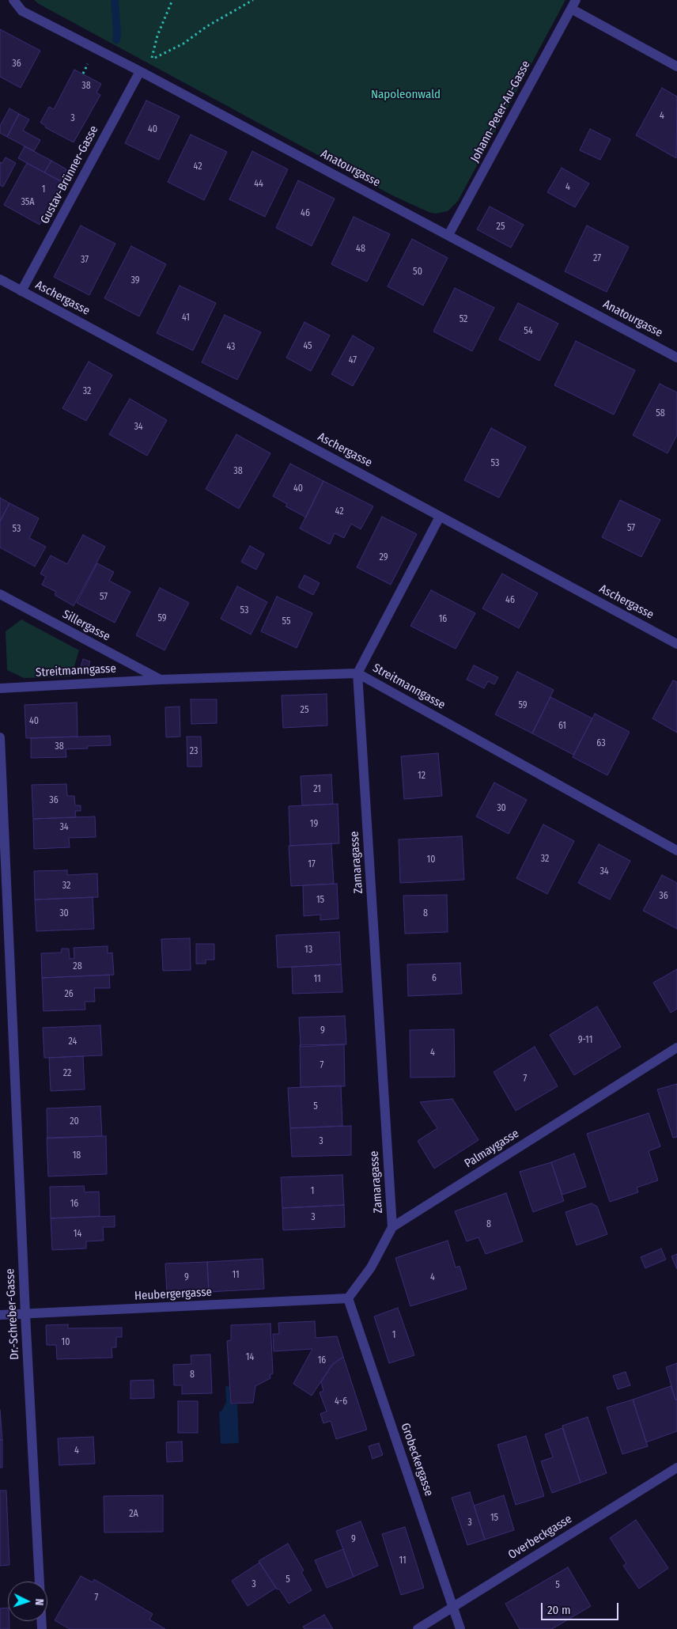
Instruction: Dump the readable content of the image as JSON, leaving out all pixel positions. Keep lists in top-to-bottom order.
{
  "streets": {
    "street": [
      "Johann-Peter-Au-Gasse",
      "Anatourgasse",
      "Gustav-Brünner-Gasse",
      "Aschergasse",
      "Sillergasse",
      "Streitmanngasse",
      "Zamaragasse",
      "Palmaygasse",
      "Heubergergasse",
      "Dr.-Schreber-Gasse",
      "Grobeckergasse",
      "Overbeckgasse"
    ]
  },
  "crossings": [
    ["Johann-Peter-Au-Gasse", "Anatourgasse"],
    ["Anatourgasse", "Gustav-Brünner-Gasse"],
    ["Gustav-Brünner-Gasse", "Aschergasse"],
    ["Sillergasse", "Streitmanngasse"],
    ["Streitmanngasse", "Zamaragasse"],
    ["Zamaragasse", "Palmaygasse"],
    ["Palmaygasse", "Heubergergasse"],
    ["Palmaygasse", "Grobeckergasse"],
    ["Heubergergasse", "Dr.-Schreber-Gasse"],
    ["Heubergergasse", "Grobeckergasse"],
    ["Grobeckergasse", "Overbeckgasse"]
  ],
  "parks": ["Napoleonwald"],
  "house_numbers": [
    "36",
    "38",
    "4",
    "3",
    "40",
    "42",
    "44",
    "4",
    "1",
    "35A",
    "46",
    "25",
    "48",
    "27",
    "37",
    "50",
    "39",
    "41",
    "52",
    "54",
    "45",
    "43",
    "47",
    "32",
    "58",
    "34",
    "53",
    "38",
    "40",
    "42",
    "57",
    "53",
    "29",
    "57",
    "46",
    "53",
    "59",
    "16",
    "55",
    "59",
    "25",
    "40",
    "61",
    "63",
    "38",
    "23",
    "12",
    "21",
    "36",
    "30",
    "19",
    "34",
    "32",
    "10",
    "17",
    "34",
    "32",
    "36",
    "15",
    "30",
    "8",
    "13",
    "28",
    "6",
    "11",
    "26",
    "9",
    "9-11",
    "24",
    "4",
    "7",
    "22",
    "7",
    "5",
    "20",
    "3",
    "18",
    "1",
    "16",
    "3",
    "8",
    "14",
    "11",
    "9",
    "4",
    "1",
    "10",
    "14",
    "16",
    "8",
    "4-6",
    "4",
    "2A",
    "15",
    "3",
    "9",
    "11",
    "5",
    "3",
    "5",
    "7"
  ],
  "scale_bar": "20 m",
  "north": "right"
}
